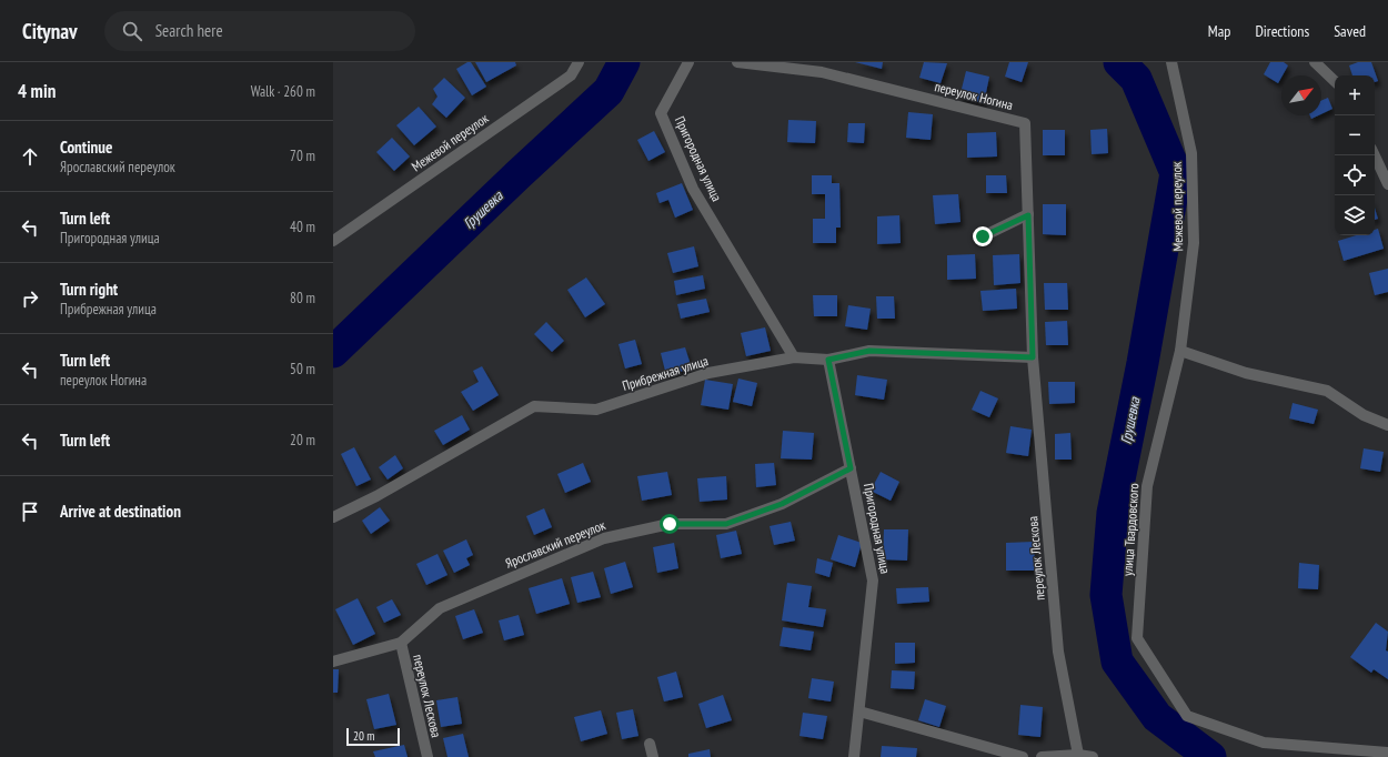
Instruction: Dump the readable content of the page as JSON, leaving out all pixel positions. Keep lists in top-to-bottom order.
{
  "streets": {
    "street": [
      "переулок Ногина",
      "Межевой переулок",
      "Пригородная улица",
      "Прибрежная улица",
      "улица Твардовского",
      "Ярославский переулок",
      "переулок Лескова"
    ]
  },
  "crossings": [
    ["переулок Ногина", "Прибрежная улица"],
    ["переулок Ногина", "переулок Лескова"],
    ["Межевой переулок", "улица Твардовского"],
    ["Пригородная улица", "Прибрежная улица"],
    ["Пригородная улица", "Ярославский переулок"],
    ["Прибрежная улица", "переулок Лескова"],
    ["Ярославский переулок", "переулок Лескова"]
  ],
  "water": ["Грушевка"],
  "scale_bar": "20 m",
  "north": "top right",
  "page": {
    "header": "Citynav",
    "search": "Search here",
    "nav": ["Map", "Directions", "Saved"],
    "heading": ["4 min", "Walk · 260 m"],
    "map_buttons": ["+", "−"],
    "list": [
      ["Continue", "Ярославский переулок", "70 m"],
      ["Turn left", "Пригородная улица", "40 m"],
      ["Turn right", "Прибрежная улица", "80 m"],
      ["Turn left", "переулок Ногина", "50 m"],
      ["Turn left", "20 m"],
      "Arrive at destination"
    ],
    "scale": "20 m"
  }
}
